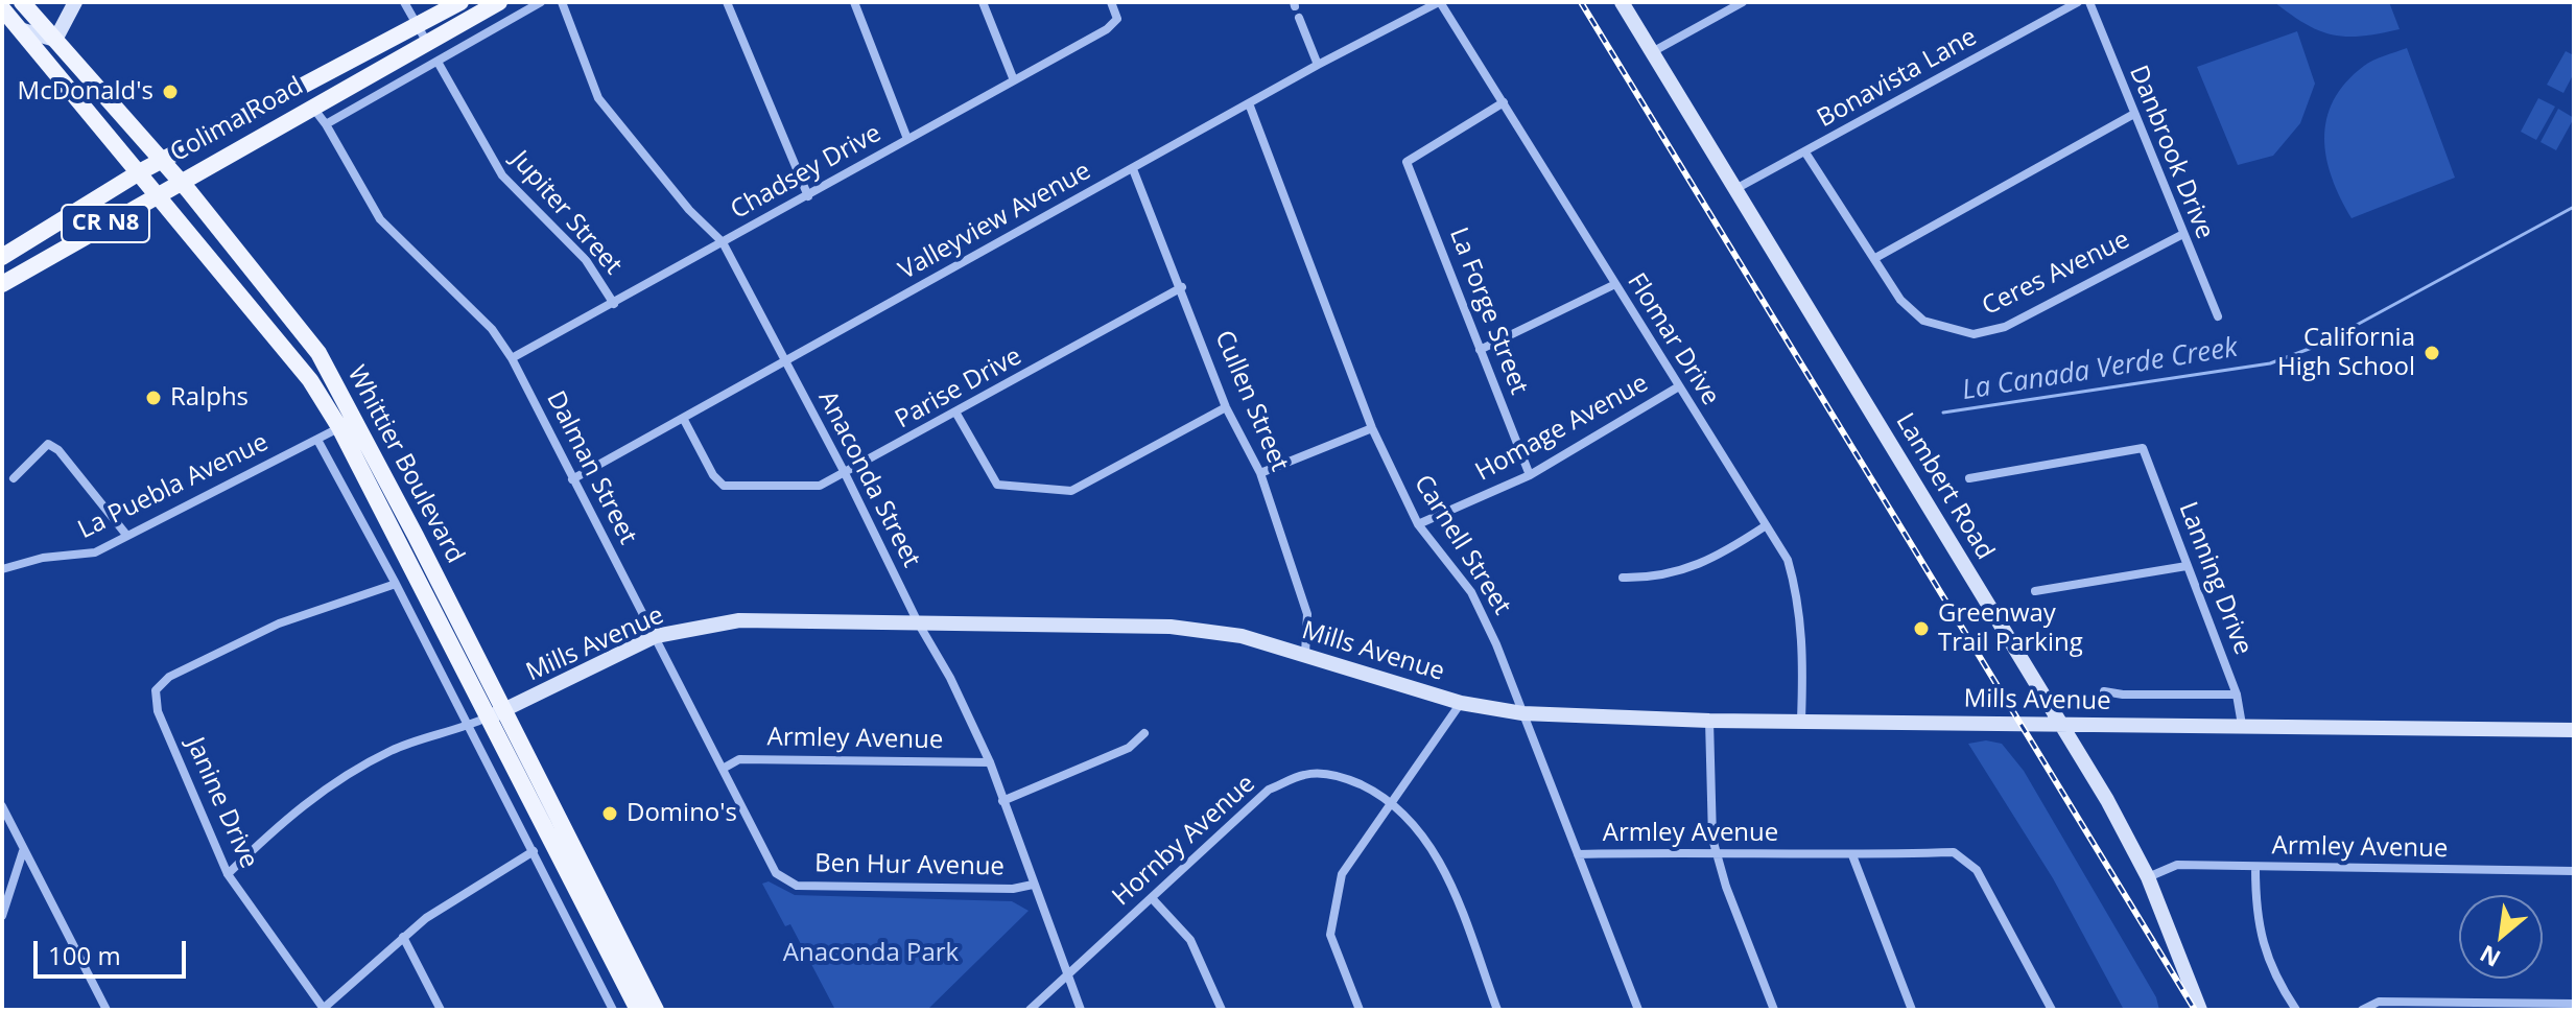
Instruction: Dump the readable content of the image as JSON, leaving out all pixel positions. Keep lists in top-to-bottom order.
{
  "streets": {
    "main road": ["Colima Road", "CR N8", "Whittier Boulevard"],
    "street": [
      "Bonavista Lane",
      "Danbrook Drive",
      "Chadsey Drive",
      "Jupiter Street",
      "Valleyview Avenue",
      "Ceres Avenue",
      "La Forge Street",
      "Flomar Drive",
      "Parise Drive",
      "Cullen Street",
      "Homage Avenue",
      "Dalman Street",
      "Anaconda Street",
      "La Puebla Avenue",
      "Lambert Road",
      "Carnell Street",
      "Lanning Drive",
      "Mills Avenue",
      "Armley Avenue",
      "Janine Drive",
      "Hornby Avenue",
      "Ben Hur Avenue"
    ]
  },
  "crossings": [
    ["Bonavista Lane", "Lambert Road"],
    ["Colima Road", "Whittier Boulevard"],
    ["Colima Road", "Dalman Street"],
    ["Danbrook Drive", "Ceres Avenue"],
    ["Chadsey Drive", "Jupiter Street"],
    ["Chadsey Drive", "Dalman Street"],
    ["Chadsey Drive", "Anaconda Street"],
    ["Valleyview Avenue", "Flomar Drive"],
    ["Valleyview Avenue", "Parise Drive"],
    ["Valleyview Avenue", "Cullen Street"],
    ["Valleyview Avenue", "Dalman Street"],
    ["Valleyview Avenue", "Anaconda Street"],
    ["Valleyview Avenue", "Carnell Street"],
    ["La Forge Street", "Flomar Drive"],
    ["La Forge Street", "Homage Avenue"],
    ["Flomar Drive", "Homage Avenue"],
    ["Flomar Drive", "Mills Avenue"],
    ["Parise Drive", "Cullen Street"],
    ["Parise Drive", "Anaconda Street"],
    ["Cullen Street", "Mills Avenue"],
    ["Homage Avenue", "Carnell Street"],
    ["Whittier Boulevard", "La Puebla Avenue"],
    ["Whittier Boulevard", "Mills Avenue"],
    ["Dalman Street", "Mills Avenue"],
    ["Dalman Street", "Armley Avenue"],
    ["Dalman Street", "Ben Hur Avenue"],
    ["Anaconda Street", "Mills Avenue"],
    ["Anaconda Street", "Armley Avenue"],
    ["Anaconda Street", "Hornby Avenue"],
    ["Anaconda Street", "Ben Hur Avenue"],
    ["Lambert Road", "Mills Avenue"],
    ["Lambert Road", "Armley Avenue"],
    ["Carnell Street", "Mills Avenue"],
    ["Carnell Street", "Armley Avenue"],
    ["Lanning Drive", "Mills Avenue"],
    ["Mills Avenue", "Janine Drive"]
  ],
  "water": ["La Canada Verde Creek"],
  "parks": ["Anaconda Park"],
  "places": [
    "McDonald's",
    "California High School",
    "Ralphs",
    "Greenway Trail Parking",
    "Domino's"
  ],
  "scale_bar": "100 m",
  "north": "bottom left"
}
